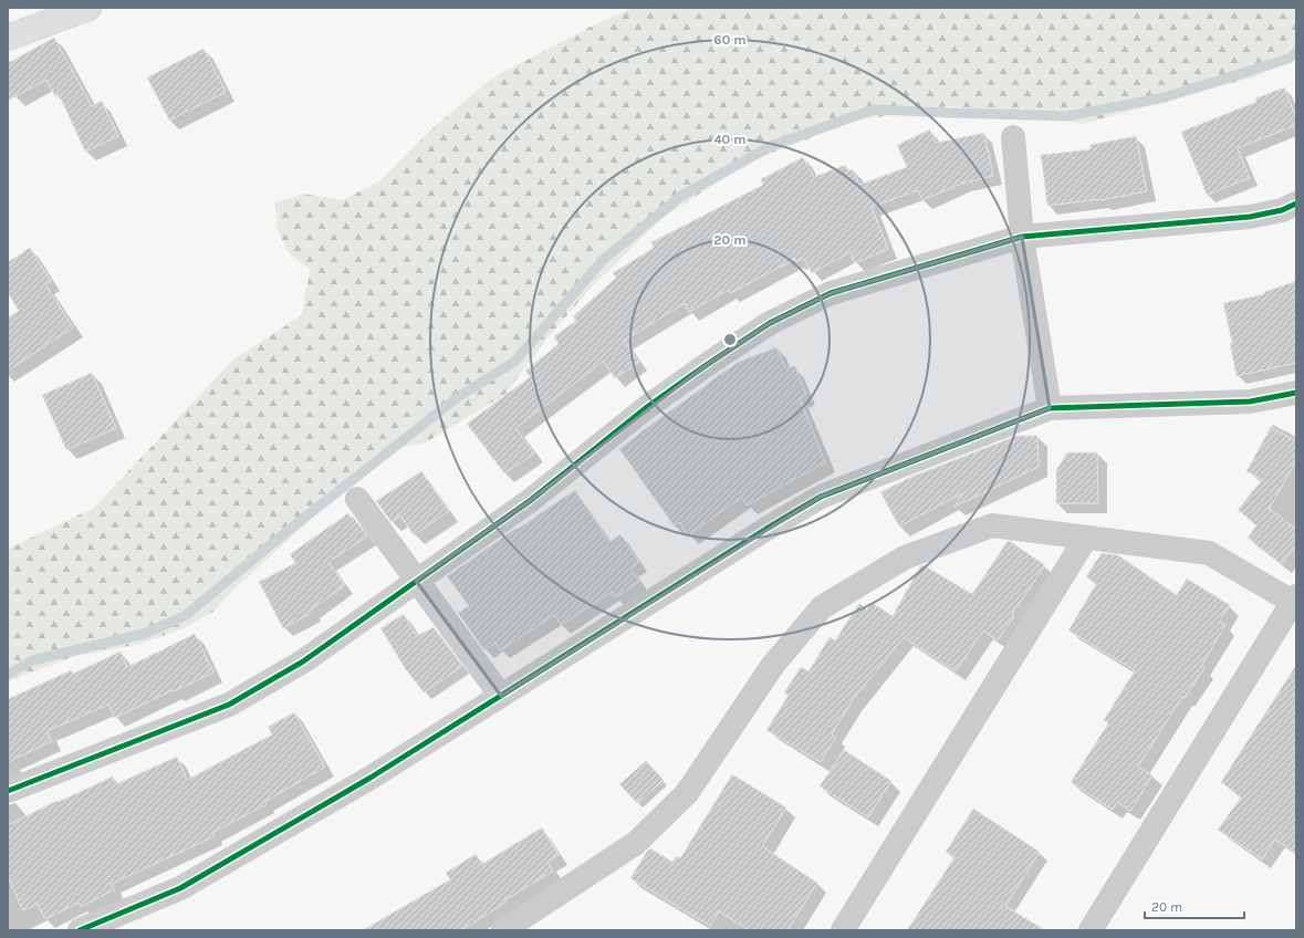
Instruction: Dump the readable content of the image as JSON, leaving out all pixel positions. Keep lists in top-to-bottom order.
{
  "scale_bar": "20 m",
  "rings": ["60 m", "40 m", "20 m"]
}
